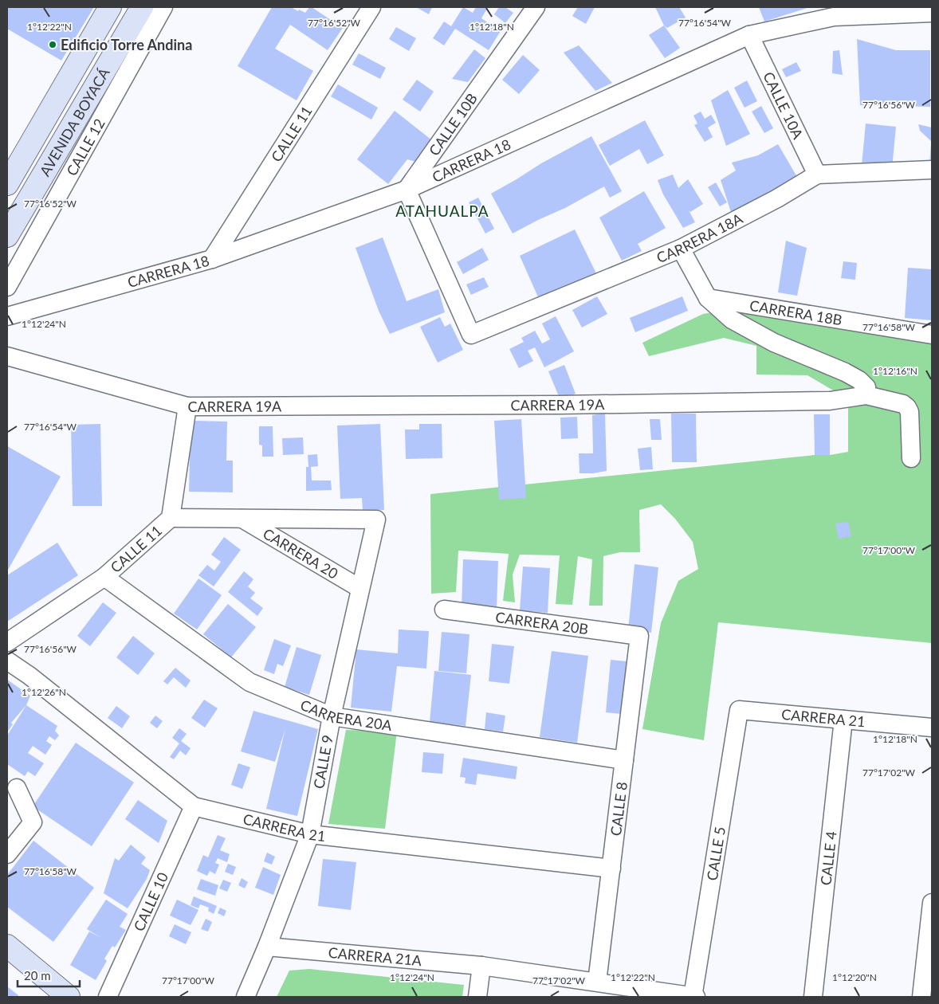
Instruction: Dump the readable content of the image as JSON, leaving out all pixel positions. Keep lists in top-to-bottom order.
{
  "streets": {
    "main road": ["AVENIDA BOYACÁ"],
    "street": [
      "CALLE 10A",
      "CALLE 10B",
      "CALLE 11",
      "CALLE 12",
      "CARRERA 18",
      "CARRERA 18A",
      "CARRERA 18B",
      "CARRERA 19A",
      "CARRERA 20",
      "CARRERA 20B",
      "CARRERA 20A",
      "CARRERA 21",
      "CALLE 9",
      "CALLE 8",
      "CALLE 5",
      "CALLE 4",
      "CALLE 10",
      "CARRERA 21A"
    ]
  },
  "crossings": [
    ["CALLE 10A", "CARRERA 18"],
    ["CALLE 10A", "CARRERA 18A"],
    ["CALLE 10B", "CARRERA 18"],
    ["CALLE 10B", "CARRERA 18A"],
    ["CALLE 11", "CARRERA 18"],
    ["CALLE 11", "CARRERA 19A"],
    ["CALLE 11", "CARRERA 20"],
    ["CALLE 11", "CARRERA 20A"],
    ["CARRERA 18", "CARRERA 18A"],
    ["CARRERA 20", "CALLE 9"],
    ["CARRERA 20B", "CALLE 8"],
    ["CARRERA 20A", "CALLE 9"],
    ["CARRERA 20A", "CALLE 8"],
    ["CARRERA 21", "CALLE 9"],
    ["CARRERA 21", "CALLE 8"],
    ["CARRERA 21", "CALLE 5"],
    ["CARRERA 21", "CALLE 4"],
    ["CARRERA 21", "CALLE 10"],
    ["CALLE 9", "CARRERA 21A"],
    ["CALLE 8", "CARRERA 21A"],
    ["CALLE 5", "CARRERA 21A"]
  ],
  "districts": ["ATAHUALPA"],
  "places": ["Edificio Torre Andina"],
  "scale_bar": "20 m",
  "coordinates": [
    "77°16'52\"W",
    "77°16'54\"W",
    "1°12'22\"N",
    "1°12'18\"N",
    "77°16'56\"W",
    "1°12'24\"N",
    "77°16'58\"W",
    "1°12'16\"N",
    "77°17'00\"W",
    "1°12'26\"N",
    "77°17'02\"W",
    "1°12'20\"N"
  ]
}
